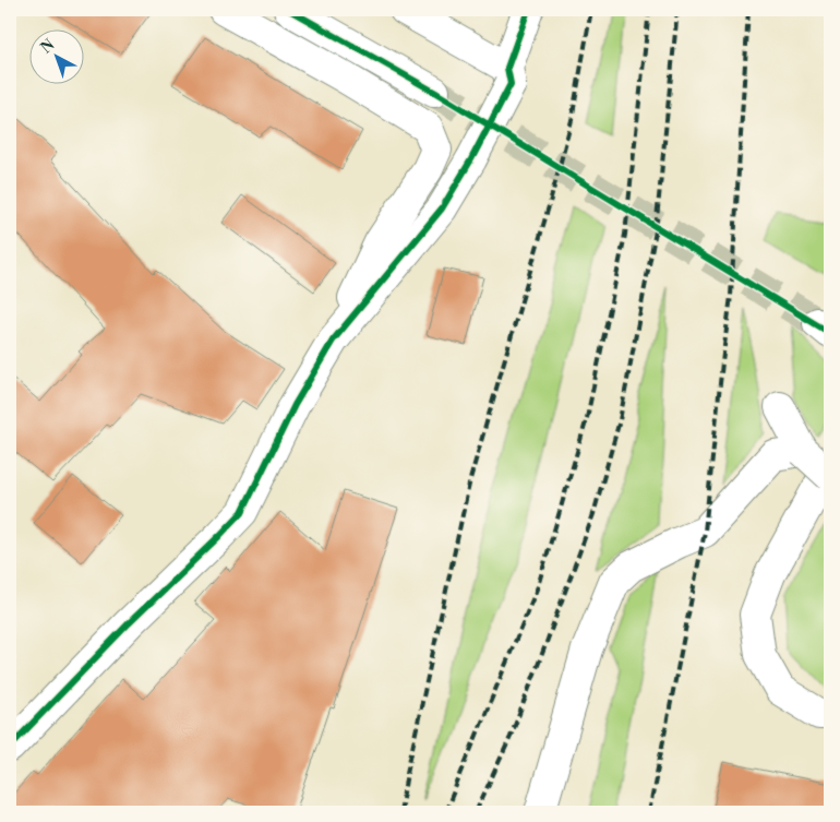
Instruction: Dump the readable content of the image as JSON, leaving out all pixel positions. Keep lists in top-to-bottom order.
{
  "north": "top left"
}
